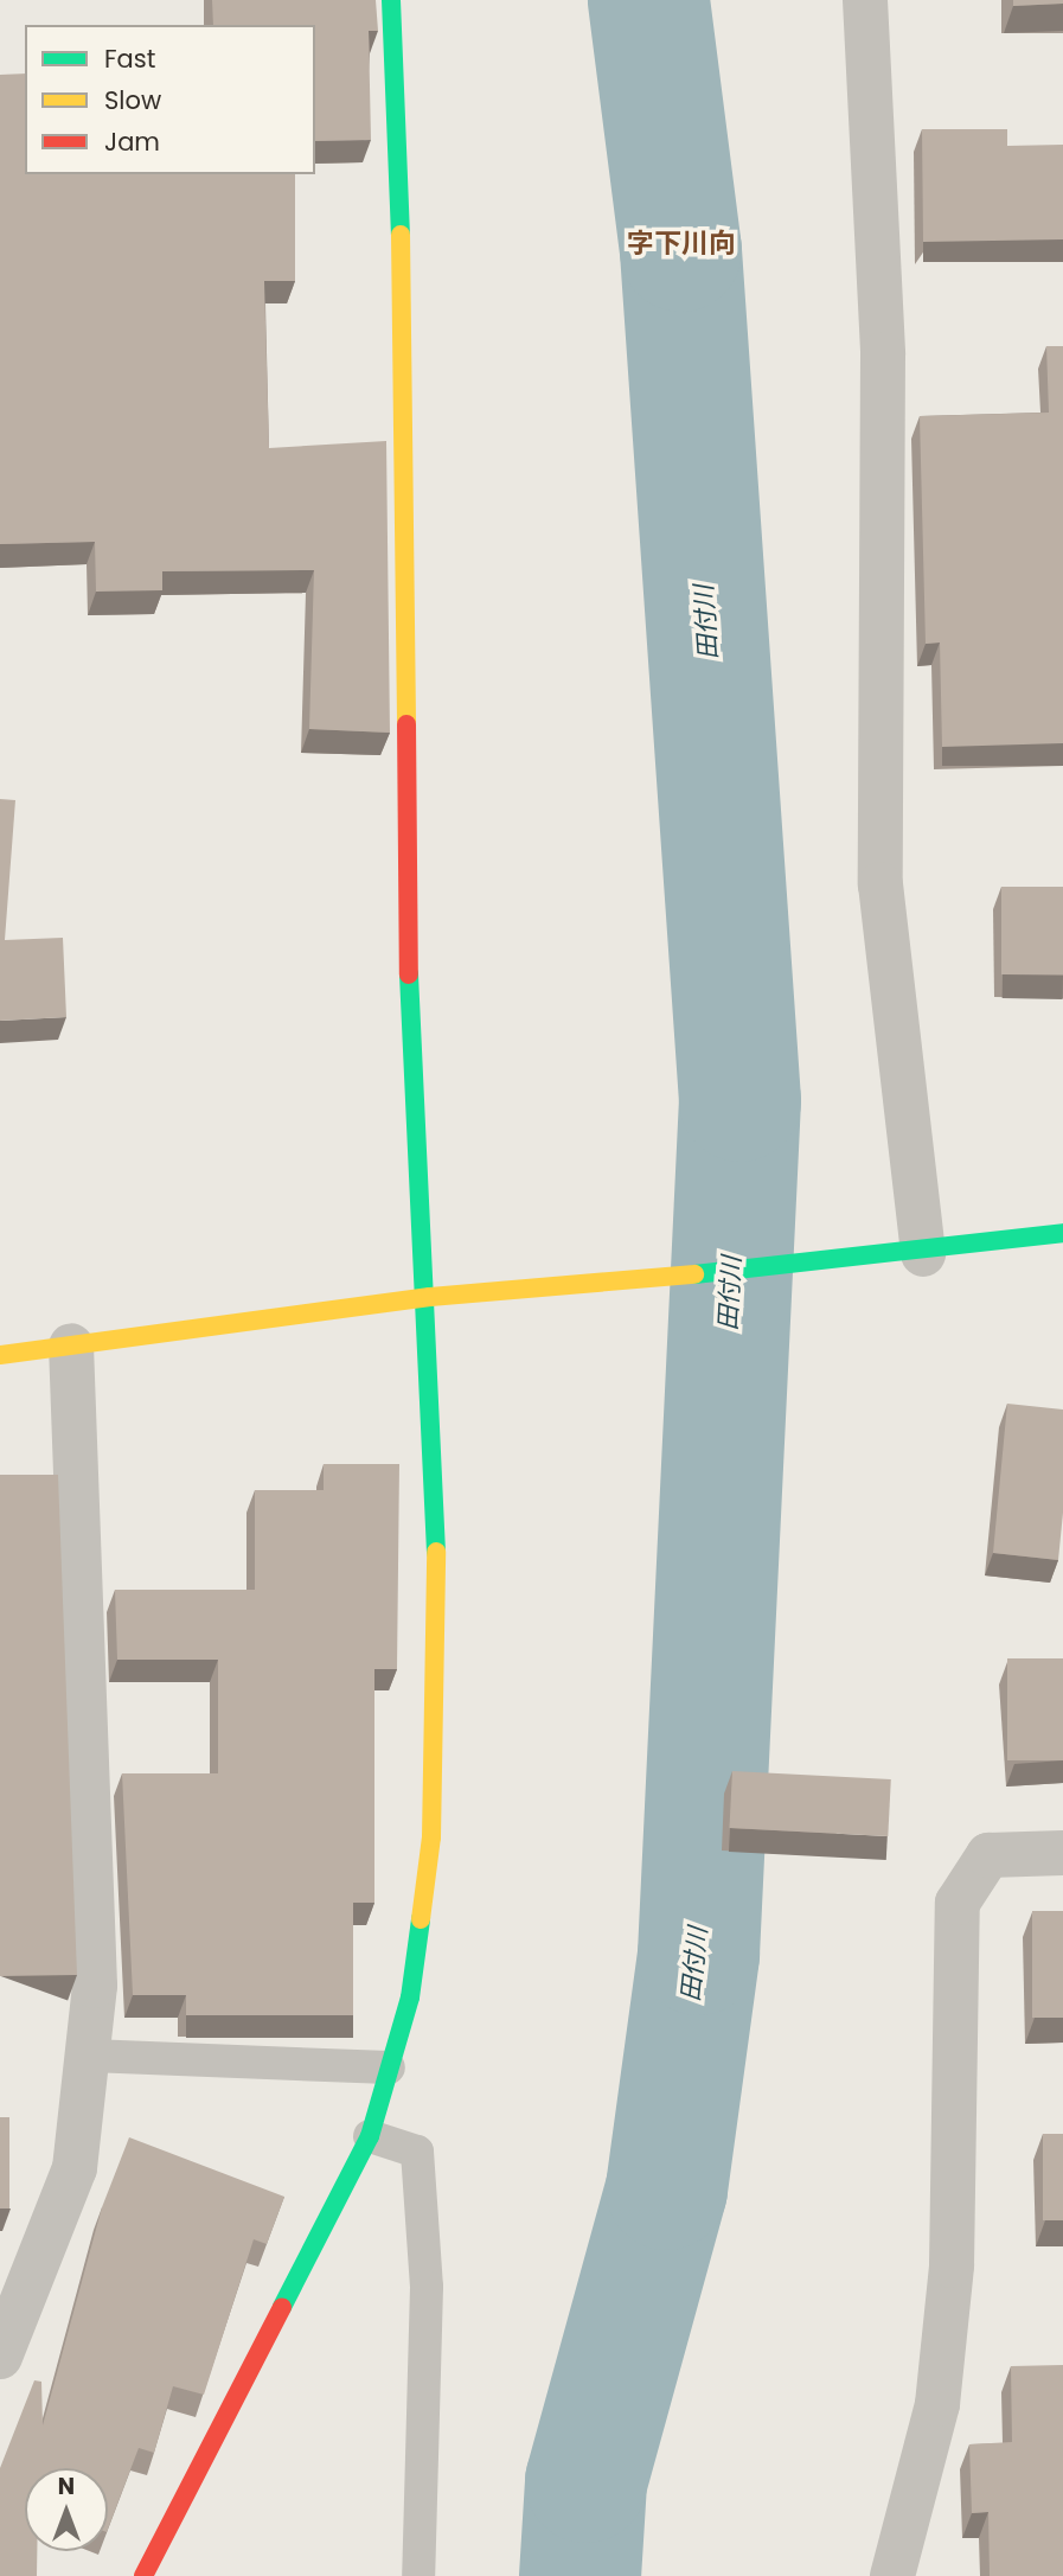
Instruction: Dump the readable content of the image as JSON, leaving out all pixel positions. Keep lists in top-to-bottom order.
{
  "districts": ["字下川向"],
  "water": ["田付川"],
  "legend": ["Fast", "Slow", "Jam"],
  "north": "top"
}
